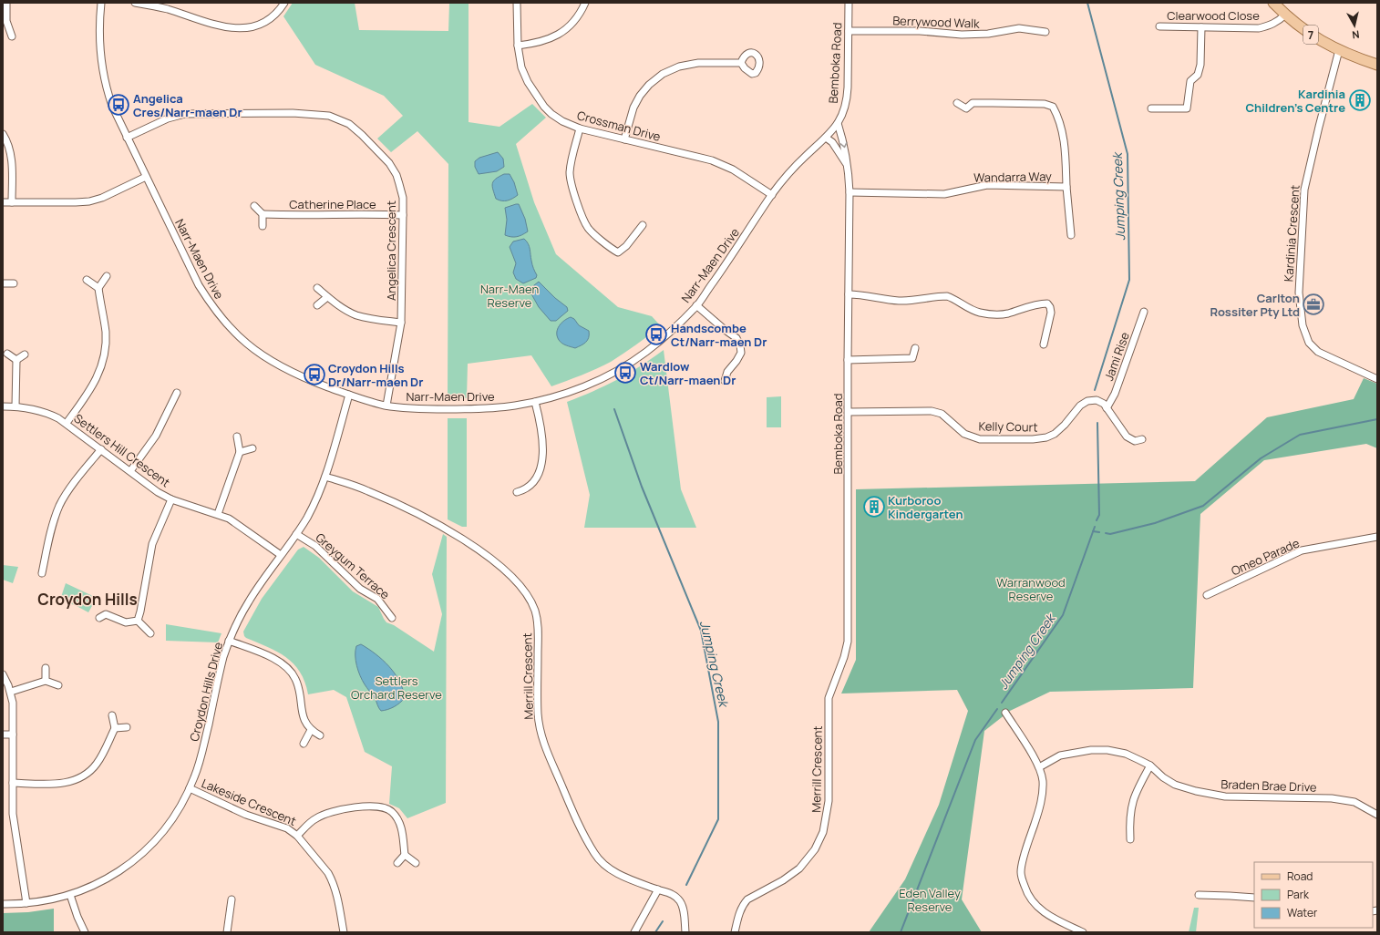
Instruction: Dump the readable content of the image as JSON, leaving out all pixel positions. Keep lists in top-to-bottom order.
{
  "streets": {
    "main road": ["7"],
    "street": [
      "Clearwood Close",
      "Berrywood Walk",
      "Bemboka Road",
      "Crossman Drive",
      "Wandarra Way",
      "Catherine Place",
      "Kardinia Crescent",
      "Angelica Crescent",
      "Narr-Maen Drive",
      "Jami Rise",
      "Kelly Court",
      "Settlers Hill Crescent",
      "Omeo Parade",
      "Greygum Terrace",
      "Merrill Crescent",
      "Croydon Hills Drive",
      "Braden Brae Drive",
      "Lakeside Crescent"
    ]
  },
  "crossings": [
    ["Clearwood Close", "7"],
    ["Berrywood Walk", "Bemboka Road"],
    ["7", "Kardinia Crescent"],
    ["Bemboka Road", "Wandarra Way"],
    ["Bemboka Road", "Narr-Maen Drive"],
    ["Bemboka Road", "Kelly Court"],
    ["Bemboka Road", "Merrill Crescent"],
    ["Crossman Drive", "Narr-Maen Drive"],
    ["Catherine Place", "Angelica Crescent"],
    ["Angelica Crescent", "Narr-Maen Drive"],
    ["Narr-Maen Drive", "Croydon Hills Drive"],
    ["Jami Rise", "Kelly Court"],
    ["Settlers Hill Crescent", "Croydon Hills Drive"],
    ["Greygum Terrace", "Croydon Hills Drive"],
    ["Merrill Crescent", "Croydon Hills Drive"],
    ["Croydon Hills Drive", "Lakeside Crescent"]
  ],
  "districts": ["Croydon Hills"],
  "water": ["Jumping Creek"],
  "parks": [
    "Narr-Maen Reserve",
    "Warranwood Reserve",
    "Settlers Orchard Reserve",
    "Eden Valley Reserve"
  ],
  "places": {
    "building": ["Kardinia Children's Centre", "Kurboroo Kindergarten"],
    "bus stop": [
      "Angelica Cres/Narr-maen Dr",
      "Handscombe Ct/Narr-maen Dr",
      "Wardlow Ct/Narr-maen Dr",
      "Croydon Hills Dr/Narr-maen Dr"
    ],
    "office": ["Carlton Rossiter Pty Ltd"]
  },
  "legend": ["Road", "Park", "Water"],
  "north": "bottom"
}
